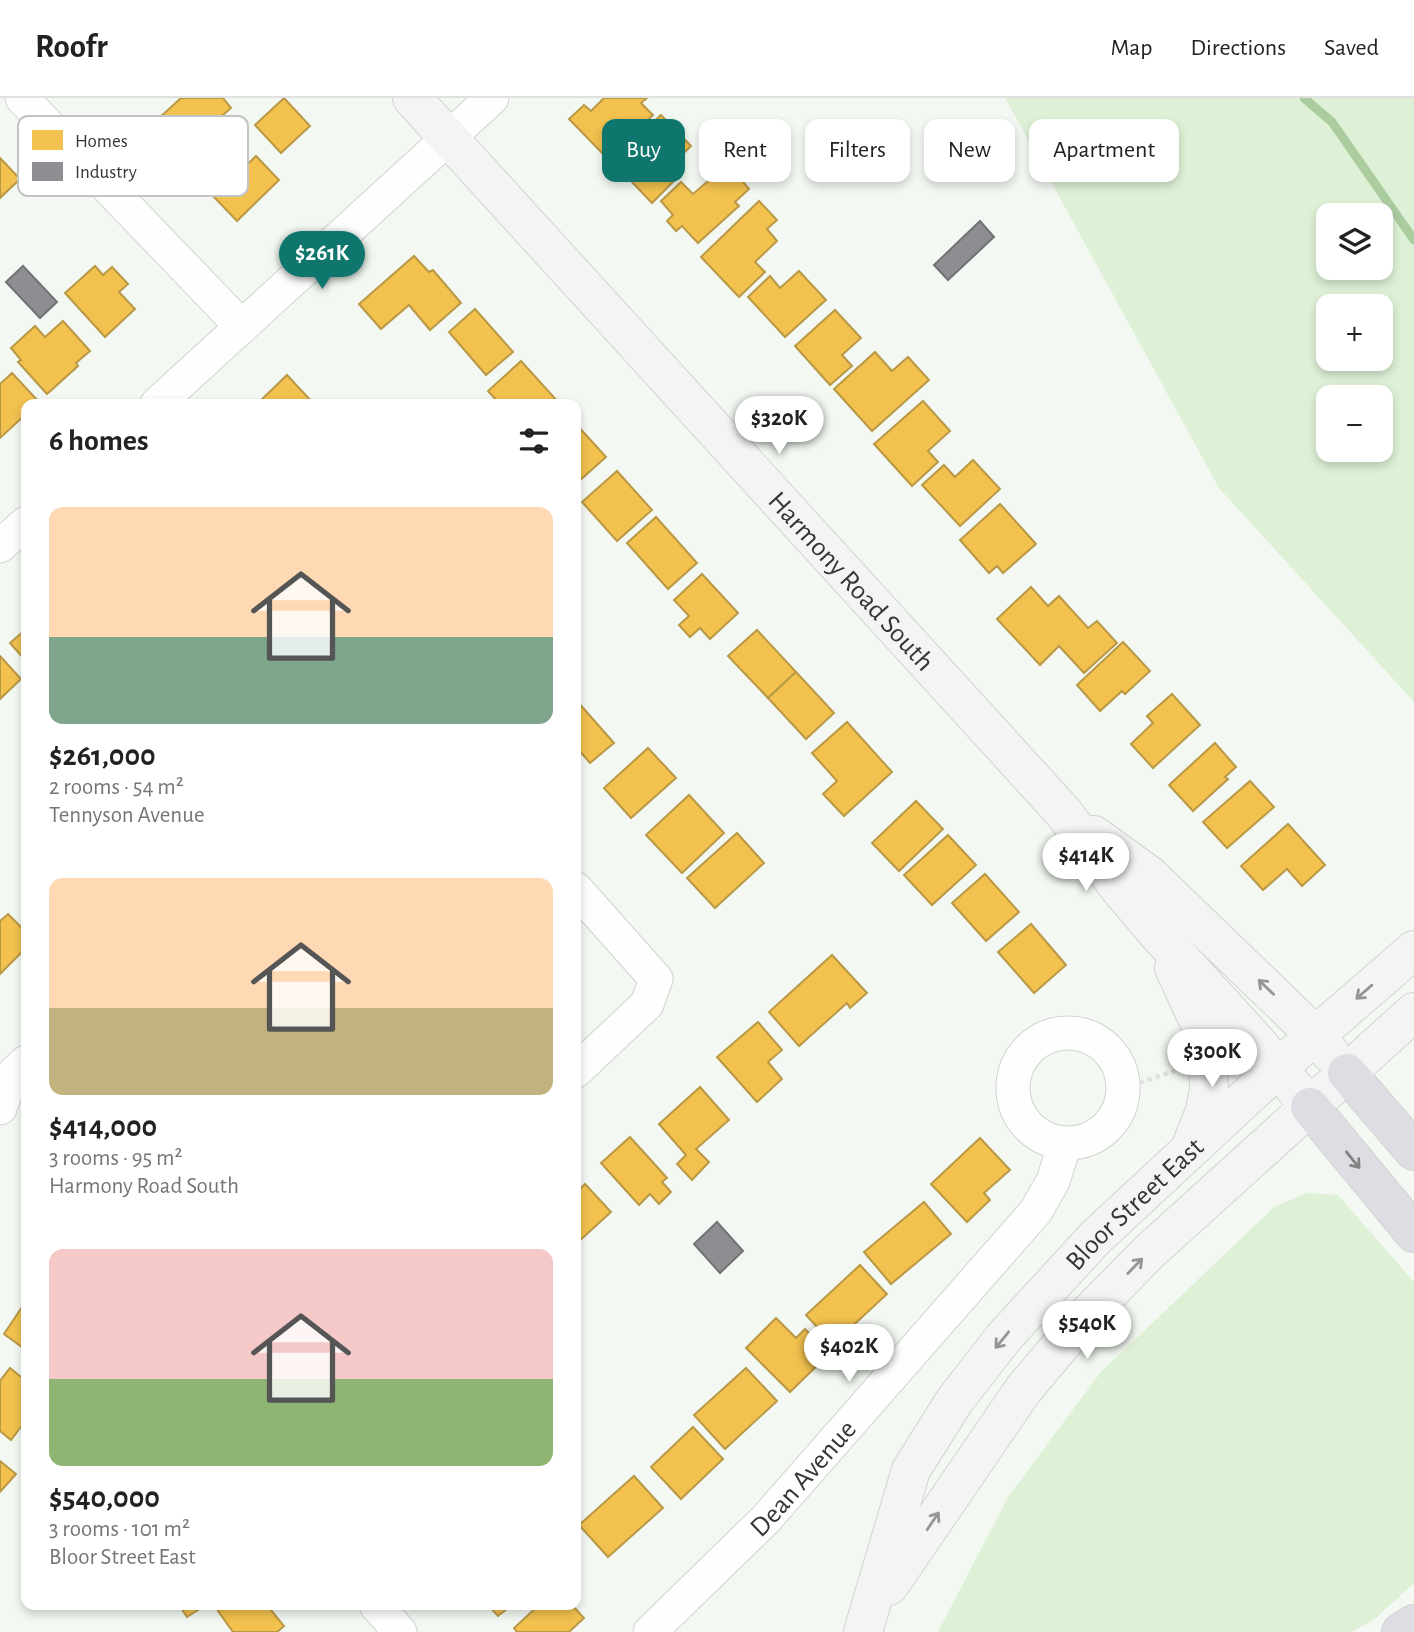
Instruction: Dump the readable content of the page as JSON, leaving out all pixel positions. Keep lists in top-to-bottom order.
{
  "streets": {
    "main road": ["Harmony Road South", "Bloor Street East"],
    "street": ["Dean Avenue"]
  },
  "crossings": [
    ["Harmony Road South", "Bloor Street East"]
  ],
  "legend": ["Homes", "Industry"],
  "page": {
    "header": "Roofr",
    "nav": ["Map", "Directions", "Saved"],
    "chip": [
      "Buy",
      "Rent",
      "Filters",
      "New",
      "Apartment"
    ],
    "map_buttons": ["+", "−"],
    "price": [
      "$261K",
      "$320K",
      "$414K",
      "$300K",
      "$540K",
      "$402K"
    ],
    "heading": "6 homes",
    "list": [
      {
        "name": "$261,000",
        "note": "2 rooms · 54 m² · Tennyson Avenue"
      },
      {
        "name": "$414,000",
        "note": "3 rooms · 95 m² · Harmony Road South"
      },
      {
        "name": "$540,000",
        "note": "3 rooms · 101 m² · Bloor Street East"
      }
    ]
  }
}
